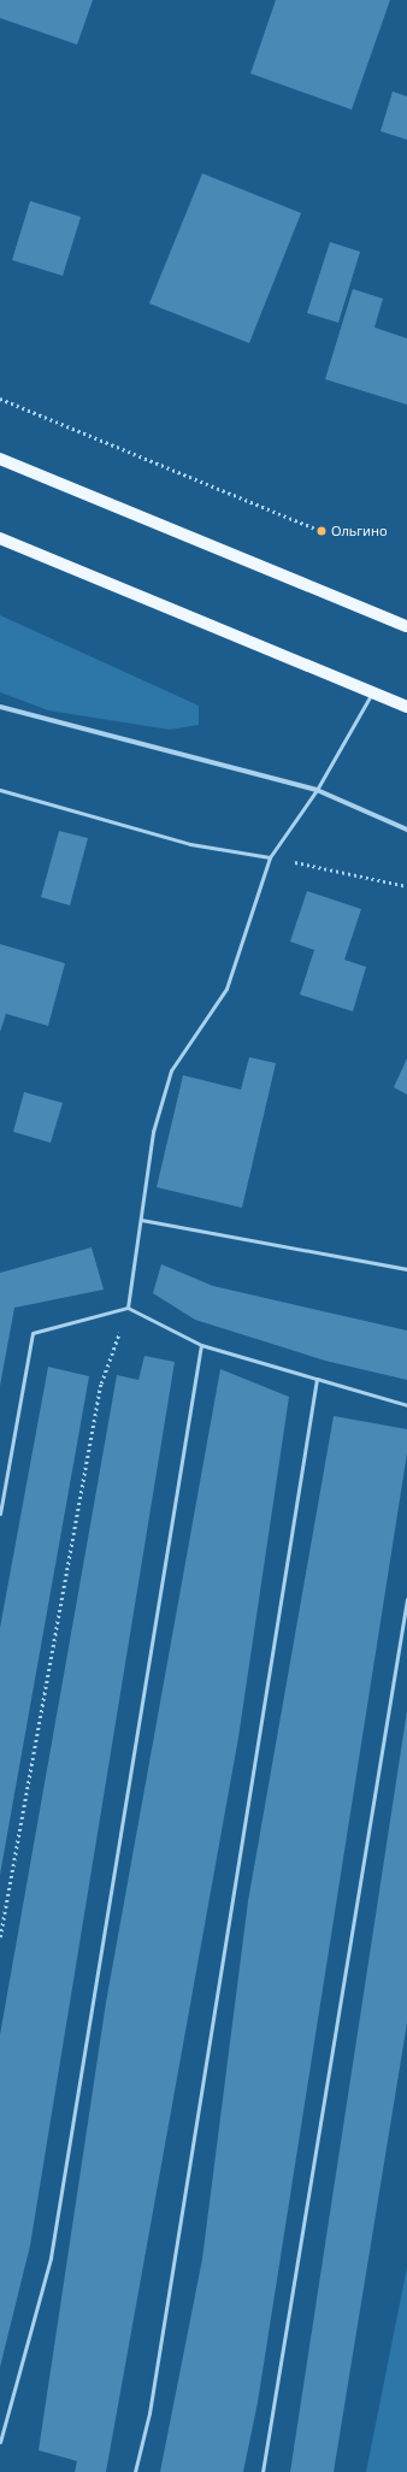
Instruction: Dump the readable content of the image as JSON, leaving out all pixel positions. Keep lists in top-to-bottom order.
{
  "places": ["Ольгино"]
}
